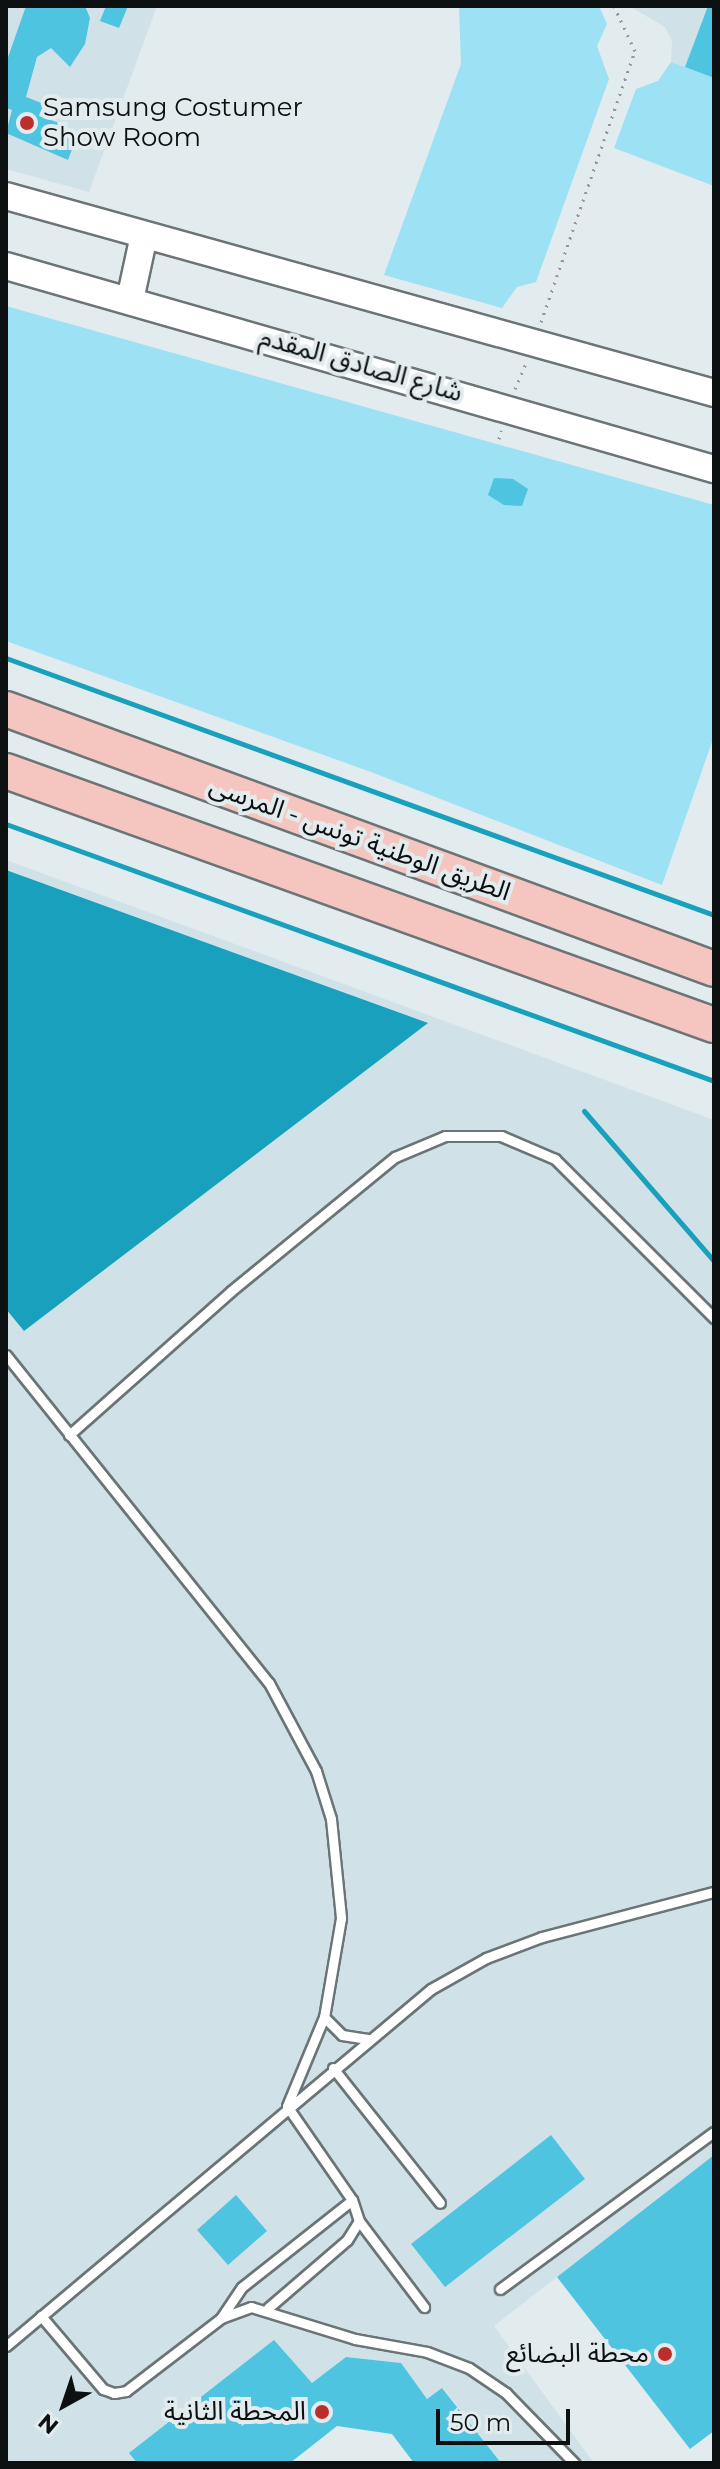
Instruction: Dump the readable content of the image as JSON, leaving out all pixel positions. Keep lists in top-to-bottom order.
{
  "streets": {
    "highway": ["الطريق الوطنية تونس - المرسى"],
    "main road": ["شارع الصادق المقدم"]
  },
  "places": ["Samsung Costumer Show Room", "محطة البضائع", "المحطة الثانية"],
  "scale_bar": "50 m",
  "north": "bottom left"
}
